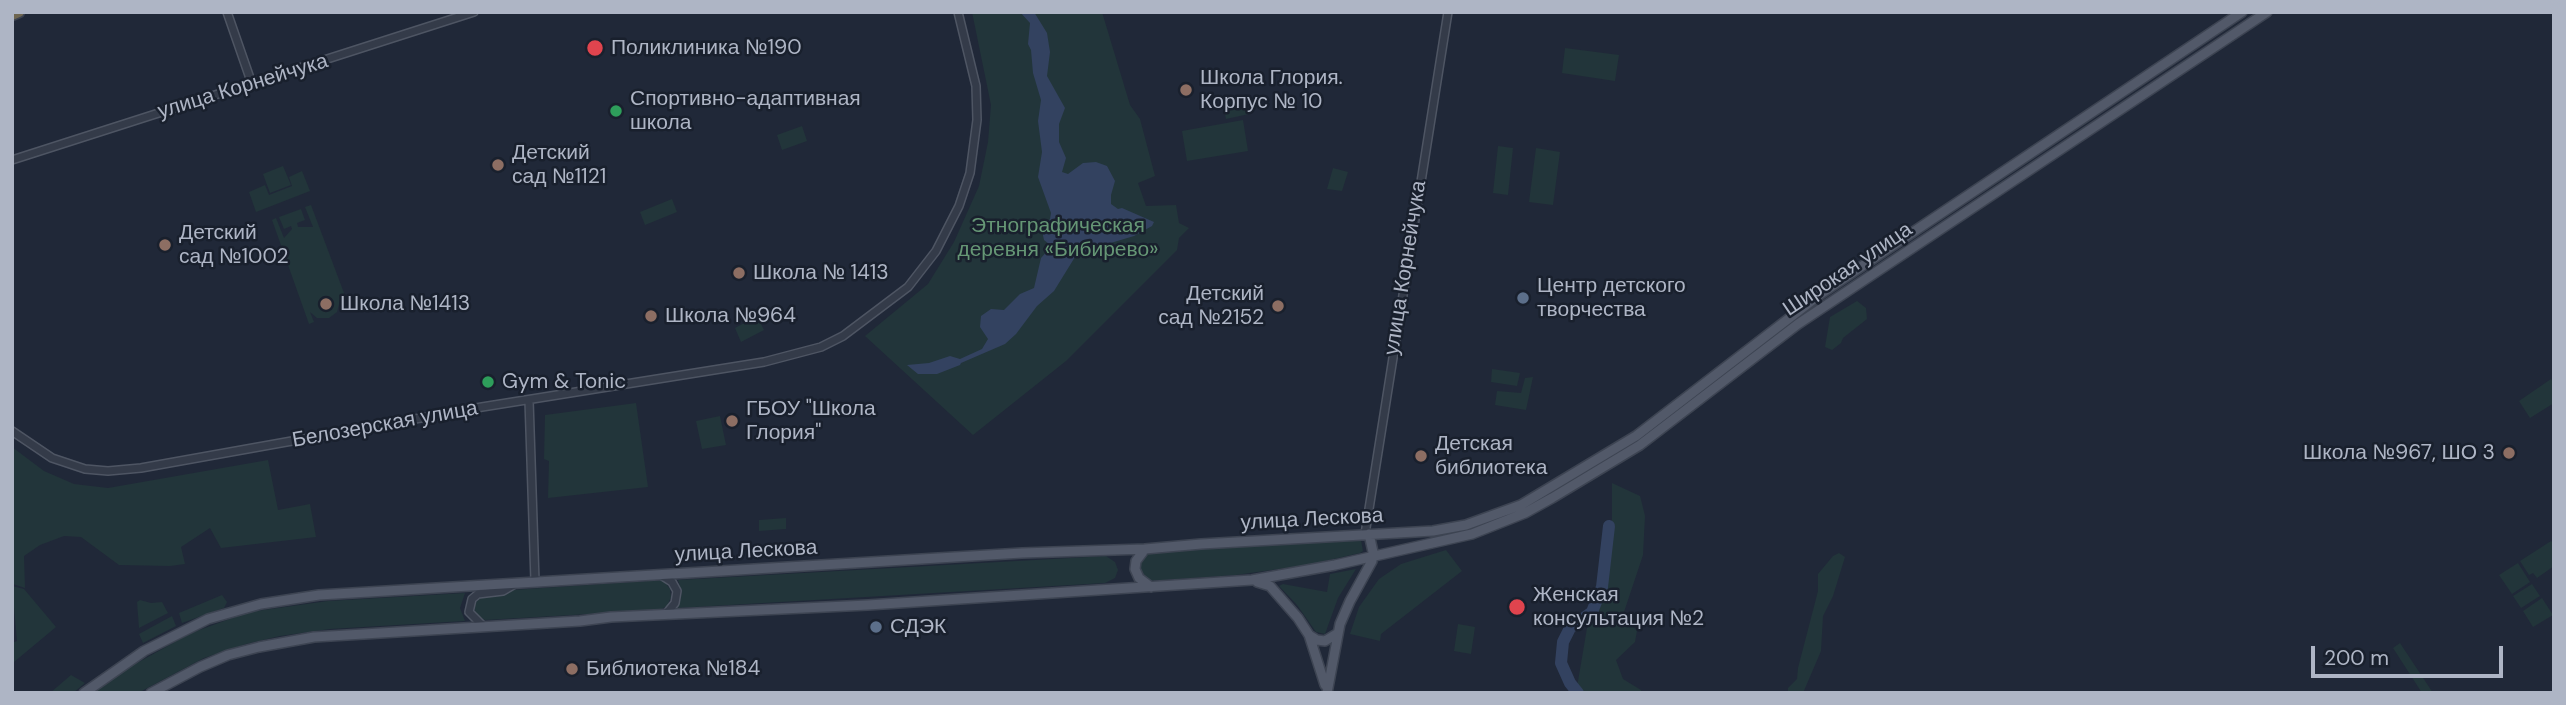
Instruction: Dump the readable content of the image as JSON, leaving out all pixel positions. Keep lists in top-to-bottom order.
{
  "streets": {
    "main road": ["Широкая улица", "улица Лескова"],
    "street": ["улица Корнейчука", "Белозерская улица"]
  },
  "crossings": [
    ["улица Корнейчука", "улица Лескова"],
    ["Широкая улица", "улица Лескова"]
  ],
  "parks": ["Этнографическая деревня «Бибирево»"],
  "places": [
    "Поликлиника №190",
    "Школа Глория. Корпус № 10",
    "Спортивно-адаптивная школа",
    "Детский сад №1121",
    "Детский сад №1002",
    "Школа № 1413",
    "Центр детского творчества",
    "Школа №1413",
    "Детский сад №2152",
    "Школа №964",
    "Gym & Tonic",
    "ГБОУ \"Школа Глория\"",
    "Школа №967, ШО 3",
    "Детская библиотека",
    "Женская консультация №2",
    "СДЭК",
    "Библиотека №184"
  ],
  "scale_bar": "200 m"
}
